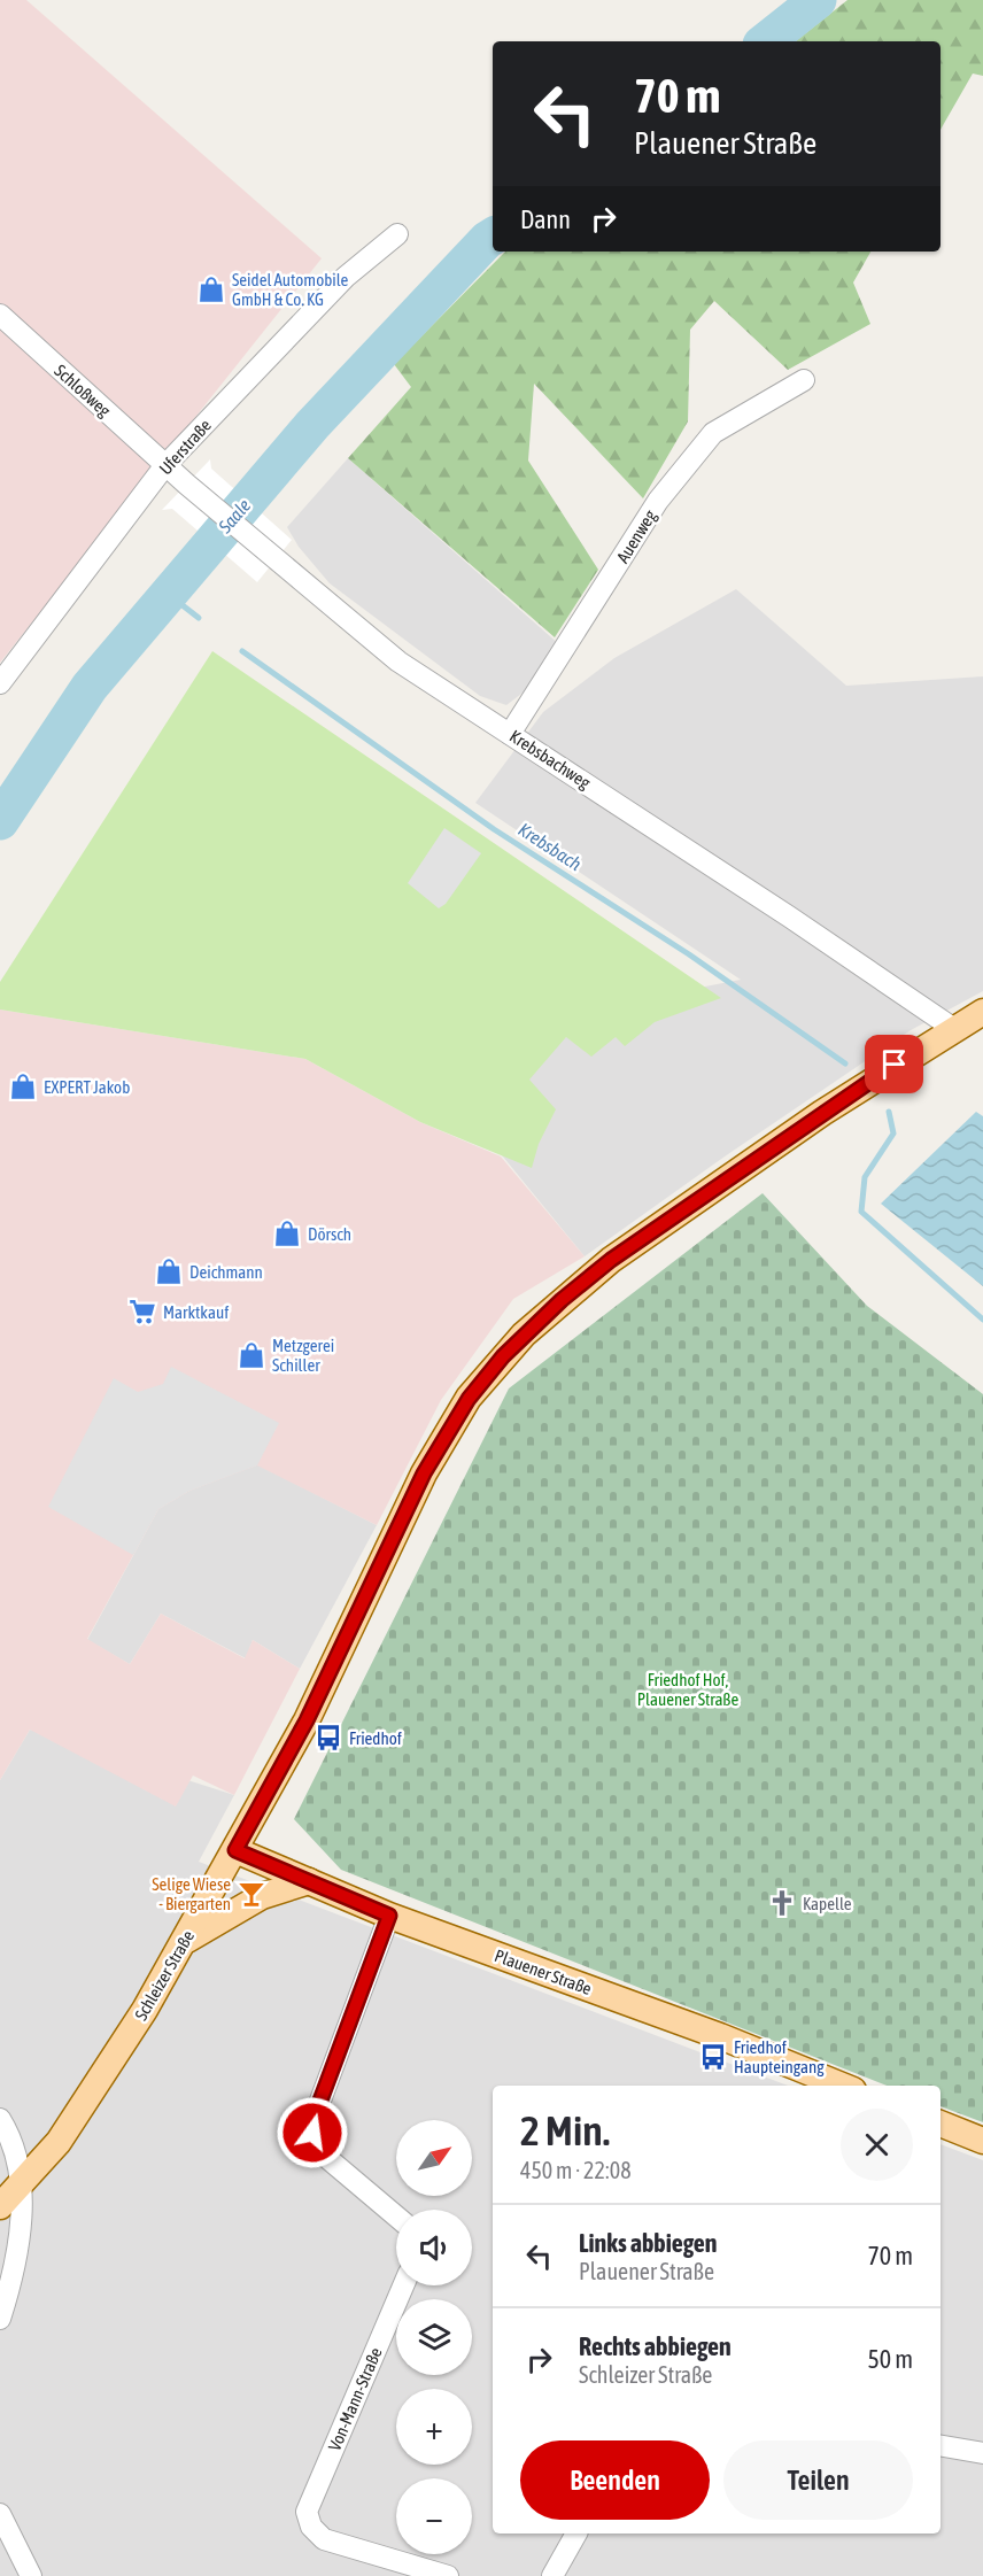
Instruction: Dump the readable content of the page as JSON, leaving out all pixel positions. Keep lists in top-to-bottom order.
{
  "streets": {
    "main road": ["Plauener Straße", "Schleizer Straße"],
    "street": [
      "Schloßweg",
      "Uferstraße",
      "Auenweg",
      "Krebsbachweg",
      "Von-Mann-Straße"
    ]
  },
  "crossings": [
    ["Schloßweg", "Uferstraße"],
    ["Schloßweg", "Krebsbachweg"],
    ["Uferstraße", "Krebsbachweg"],
    ["Auenweg", "Krebsbachweg"],
    ["Krebsbachweg", "Schleizer Straße"],
    ["Plauener Straße", "Schleizer Straße"]
  ],
  "water": ["Saale", "Krebsbach"],
  "parks": ["Friedhof Hof, Plauener Straße"],
  "places": {
    "shop": [
      "Seidel Automobile GmbH & Co. KG",
      "EXPERT Jakob",
      "Dörsch",
      "Deichmann",
      "Metzgerei Schiller"
    ],
    "supermarket": ["Marktkauf"],
    "bus stop": ["Friedhof", "Friedhof Haupteingang"],
    "bar": ["Selige Wiese - Biergarten"],
    "church": ["Kapelle"]
  },
  "north": "top right",
  "page": {
    "turn": ["70 m", "Plauener Straße"],
    "then": "Dann",
    "heading": ["2 Min.", "450 m · 22:08"],
    "map_buttons": ["+", "−"],
    "list": [
      {
        "name": "Links abbiegen",
        "note": "Plauener Straße",
        "value": "70 m"
      },
      {
        "name": "Rechts abbiegen",
        "note": "Schleizer Straße",
        "value": "50 m"
      }
    ],
    "buttons": ["Beenden", "Teilen"]
  }
}
